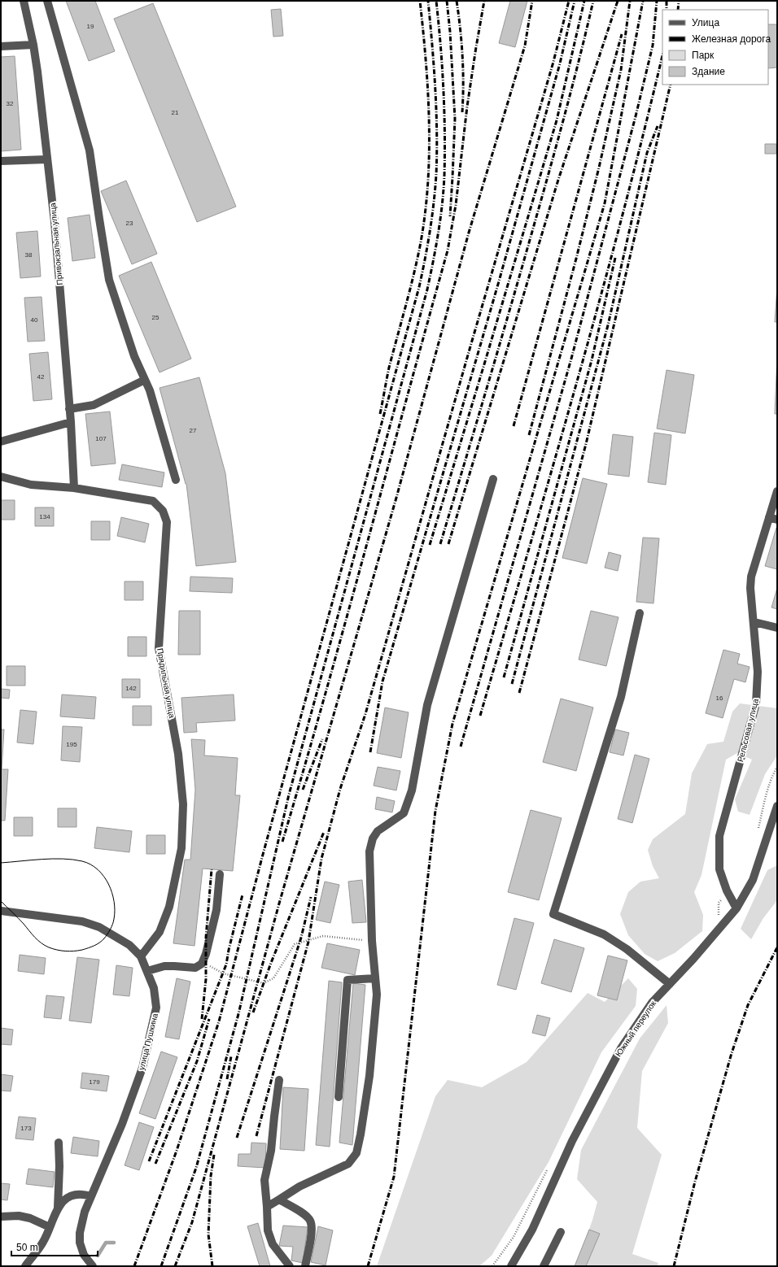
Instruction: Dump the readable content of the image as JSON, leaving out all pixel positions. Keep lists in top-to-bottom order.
{
  "streets": {
    "street": [
      "Привокзальная улица",
      "Прядильная улица",
      "Рельсовая улица",
      "Южный переулок",
      "улица Пушкина"
    ]
  },
  "crossings": [
    ["Привокзальная улица", "Прядильная улица"],
    ["Прядильная улица", "улица Пушкина"],
    ["Рельсовая улица", "Южный переулок"]
  ],
  "house_numbers": [
    "19",
    "32",
    "21",
    "23",
    "38",
    "25",
    "40",
    "42",
    "27",
    "107",
    "134",
    "142",
    "16",
    "195",
    "179",
    "173"
  ],
  "legend": [
    "Улица",
    "Железная дорога",
    "Парк",
    "Здание"
  ],
  "scale_bar": "50 m"
}
